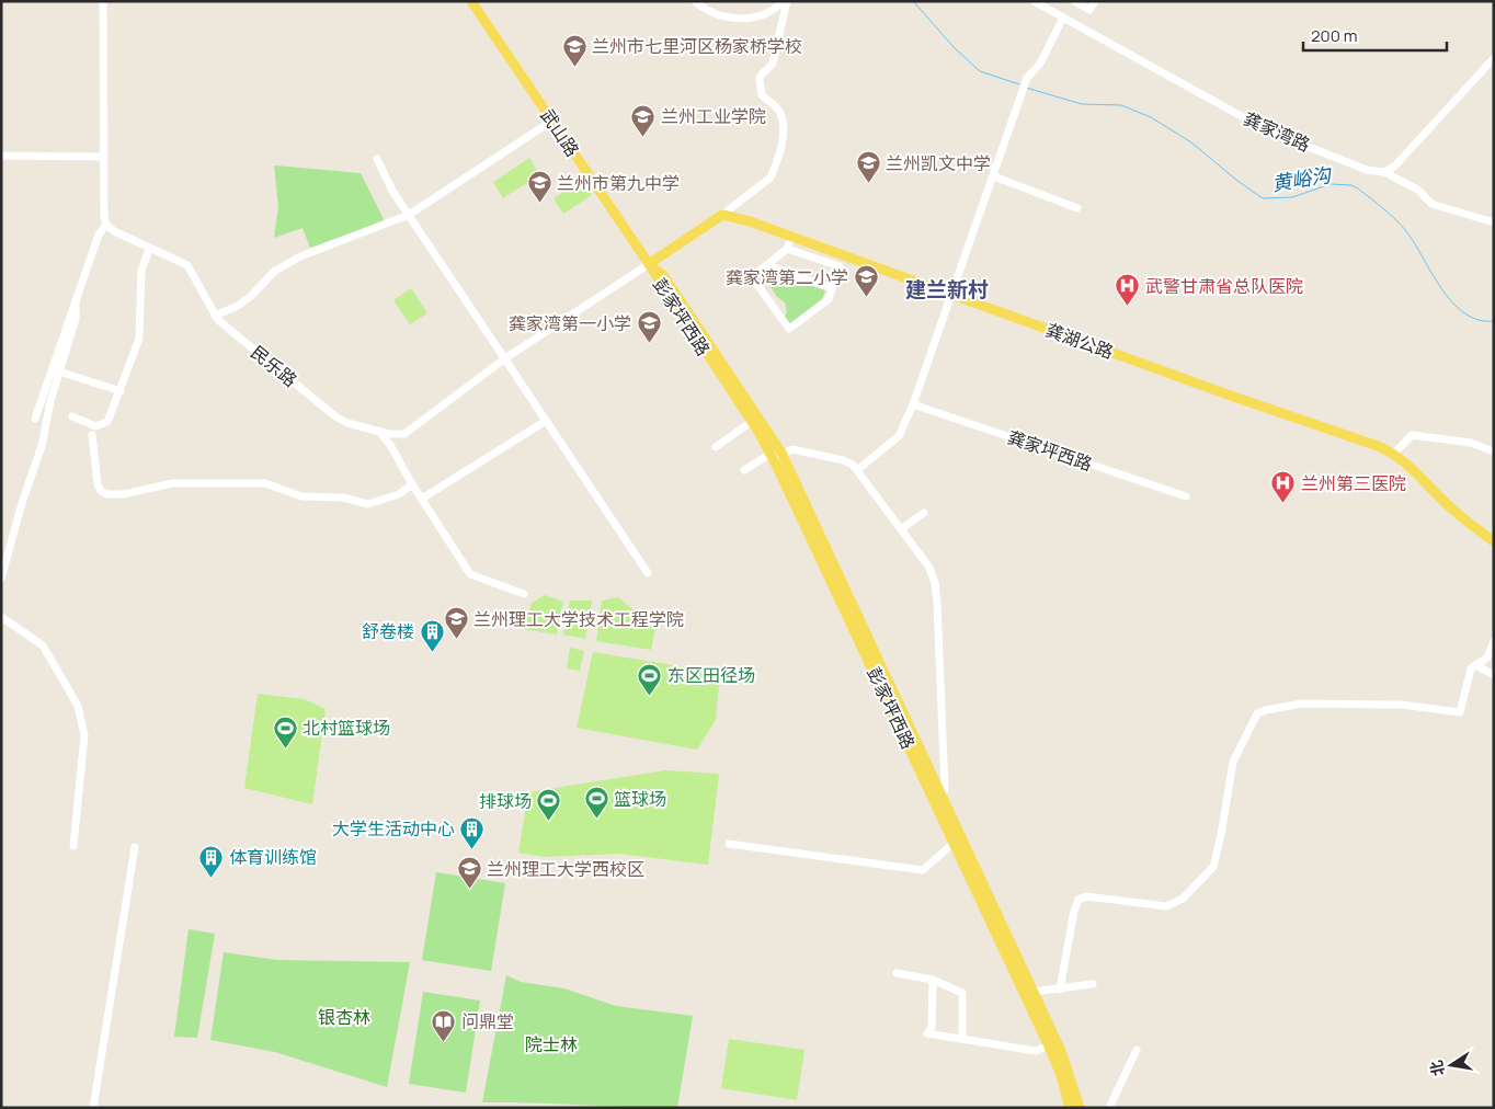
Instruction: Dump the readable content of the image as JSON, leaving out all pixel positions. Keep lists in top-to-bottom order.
{
  "streets": {
    "main road": ["武山路", "彭家坪西路", "龚湖公路"],
    "street": ["龚家湾路", "民乐路", "龚家坪西路"]
  },
  "crossings": [
    ["武山路", "彭家坪西路"],
    ["武山路", "民乐路"],
    ["彭家坪西路", "民乐路"]
  ],
  "districts": ["建兰新村"],
  "water": ["黄峪沟"],
  "parks": ["银杏林", "院士林"],
  "places": {
    "school or university": [
      "兰州市七里河区杨家桥学校",
      "兰州工业学院",
      "兰州凯文中学",
      "兰州市第九中学",
      "龚家湾第二小学",
      "龚家湾第一小学",
      "兰州理工大学技术工程学院",
      "兰州理工大学西校区"
    ],
    "hospital": ["武警甘肃省总队医院", "兰州第三医院"],
    "building": ["舒卷楼", "大学生活动中心", "体育训练馆"],
    "sports": [
      "东区田径场",
      "北村篮球场",
      "篮球场",
      "排球场"
    ],
    "library": ["问鼎堂"]
  },
  "scale_bar": "200 m",
  "north": "left"
}
